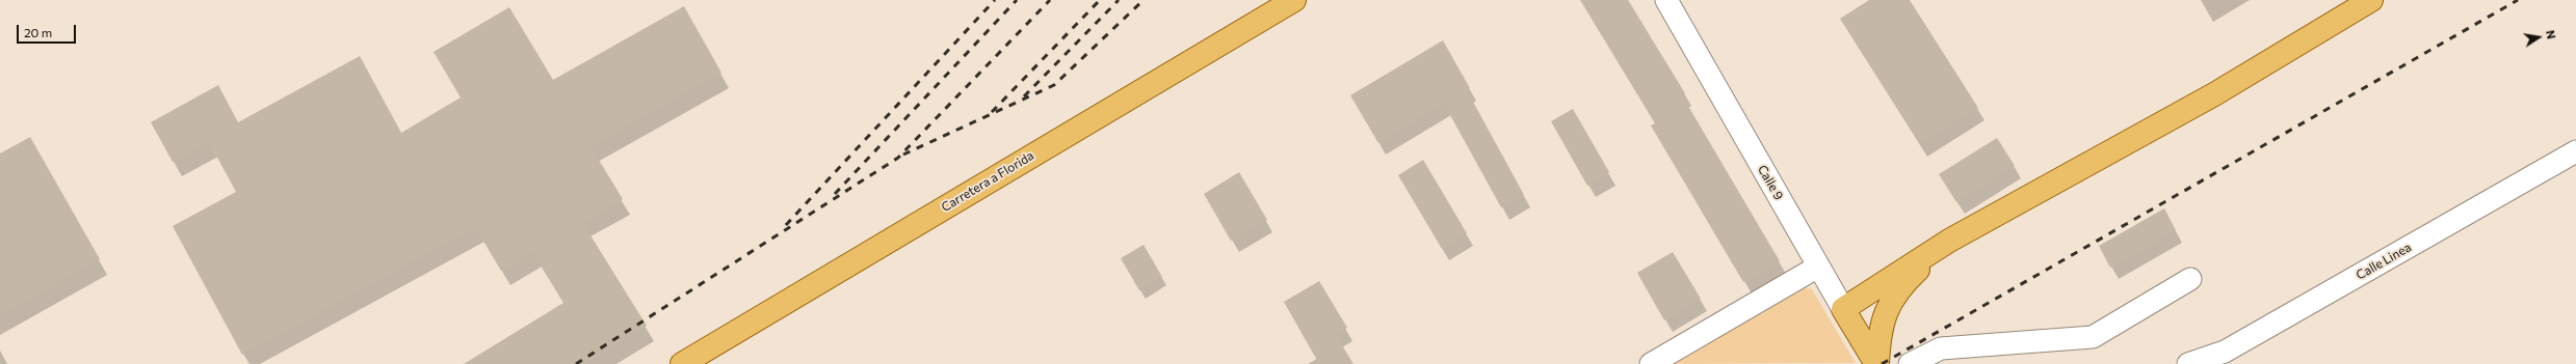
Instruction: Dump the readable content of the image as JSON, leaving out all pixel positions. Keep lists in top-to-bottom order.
{
  "streets": {
    "main road": ["Carretera a Florida", "Calle 9"],
    "street": ["Calle Linea"]
  },
  "scale_bar": "20 m",
  "north": "right"
}
